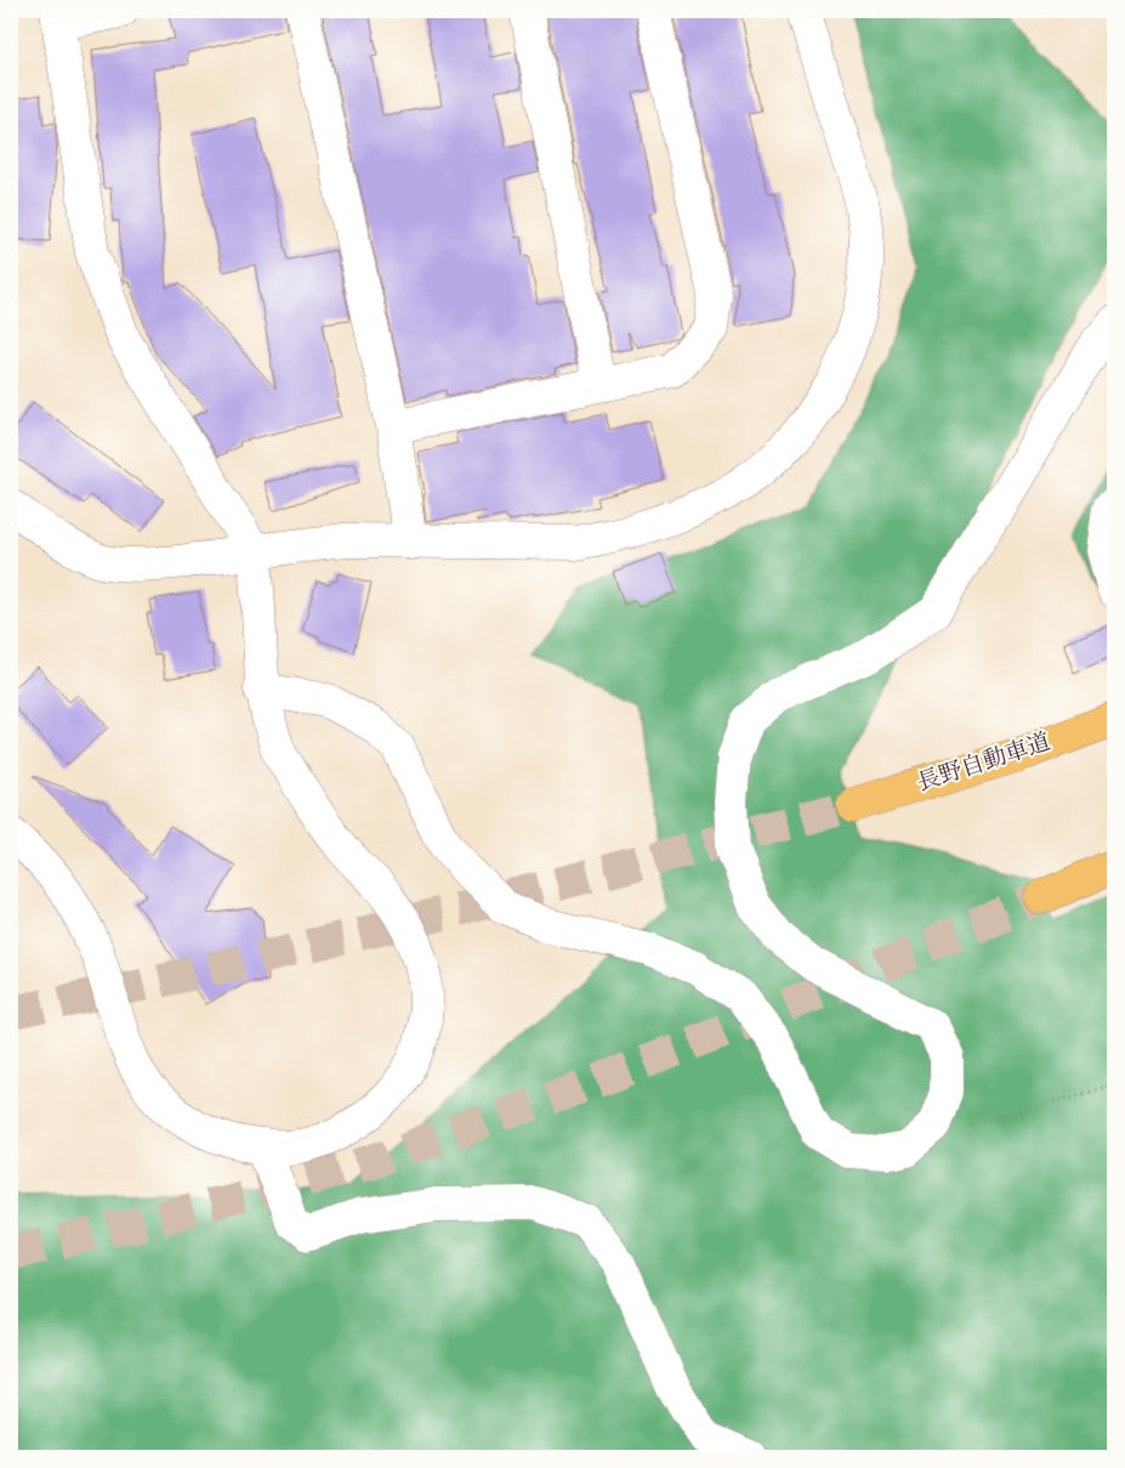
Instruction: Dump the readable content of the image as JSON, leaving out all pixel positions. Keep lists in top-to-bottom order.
{
  "streets": {
    "highway": ["長野自動車道"]
  }
}
